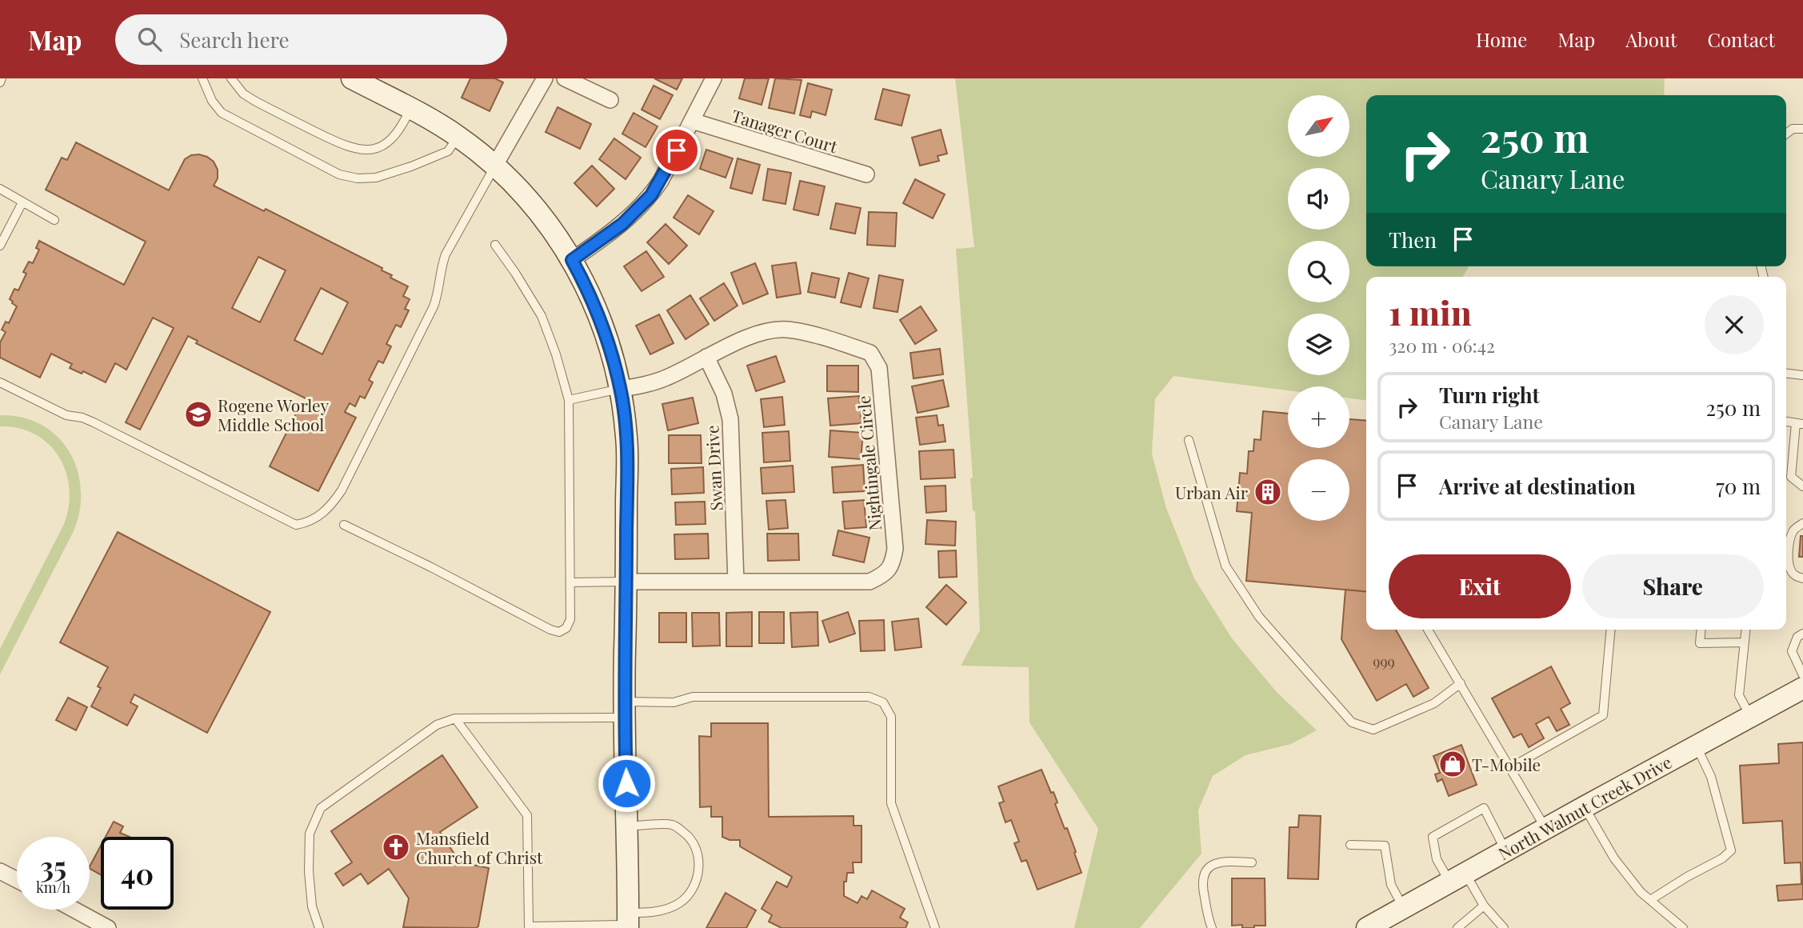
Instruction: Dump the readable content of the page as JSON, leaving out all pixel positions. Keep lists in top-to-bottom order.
{
  "streets": {
    "street": [
      "Tanager Court",
      "Nightingale Circle",
      "Swan Drive",
      "North Walnut Creek Drive"
    ]
  },
  "crossings": [
    ["Nightingale Circle", "Swan Drive"]
  ],
  "places": {
    "school or university": ["Rogene Worley Middle School"],
    "building": ["Urban Air"],
    "shop": ["T-Mobile"],
    "church": ["Mansfield Church of Christ"]
  },
  "house_numbers": ["999"],
  "north": "top right",
  "page": {
    "header": "Map",
    "search": "Search here",
    "nav": [
      "Home",
      "Map",
      "About",
      "Contact"
    ],
    "map_buttons": ["+", "−"],
    "turn": ["250 m", "Canary Lane"],
    "then": "Then",
    "heading": ["1 min", "320 m · 06:42"],
    "list": [
      {
        "name": "Turn right",
        "note": "Canary Lane",
        "value": "250 m"
      },
      {
        "name": "Arrive at destination",
        "value": "70 m"
      }
    ],
    "buttons": ["Exit", "Share"],
    "speed": "35 km/h",
    "limit": "40"
  }
}
